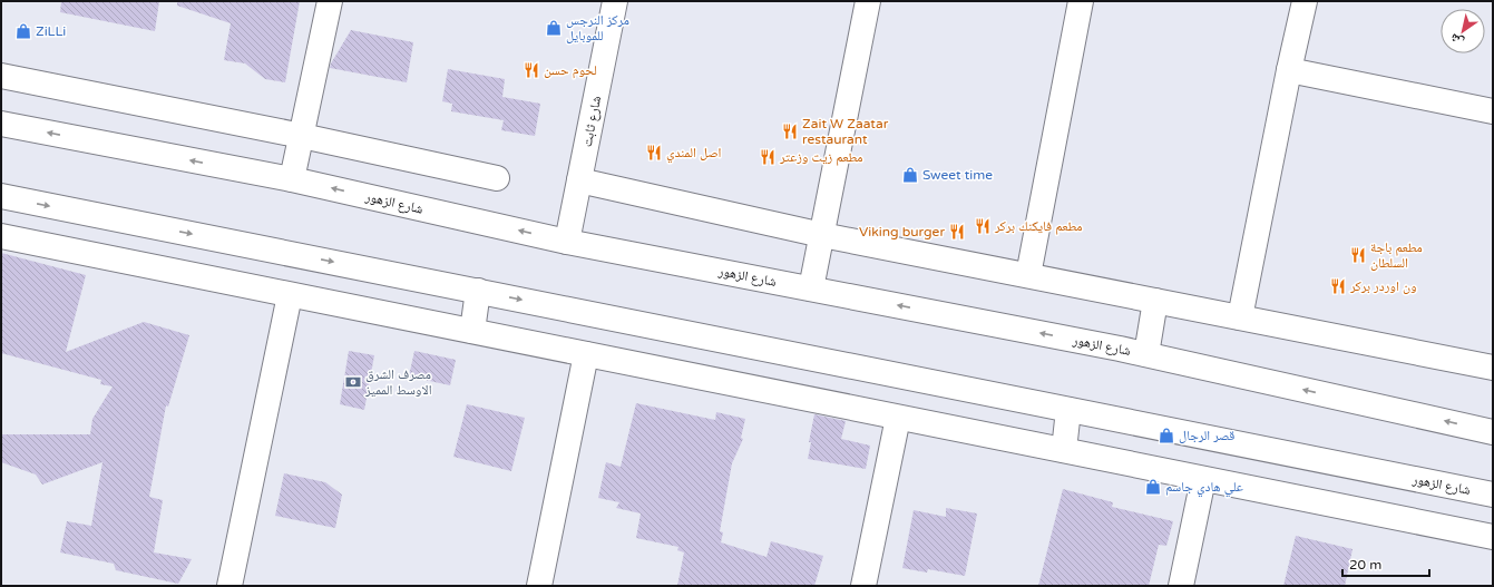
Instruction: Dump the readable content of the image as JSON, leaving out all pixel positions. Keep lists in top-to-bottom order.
{
  "streets": {
    "street": ["شارع ثابت", "شارع الزهور"]
  },
  "crossings": [
    ["شارع ثابت", "شارع الزهور"]
  ],
  "places": {
    "shop": [
      "مركز النرجس للموبايل",
      "ZiLLi",
      "Sweet time",
      "قصر الرجال",
      "علي هادي جاسم"
    ],
    "restaurant": [
      "لحوم حسن",
      "Zait W Zaatar restaurant",
      "اصل المندي",
      "مطعم زيت وزعتر",
      "مطعم فايكنك بركر",
      "Viking burger",
      "مطعم باجة السلطان",
      "ون اوردر بركر"
    ],
    "bank": ["مصرف الشرق الاوسط المميز"]
  },
  "scale_bar": "20 m",
  "north": "bottom left"
}
